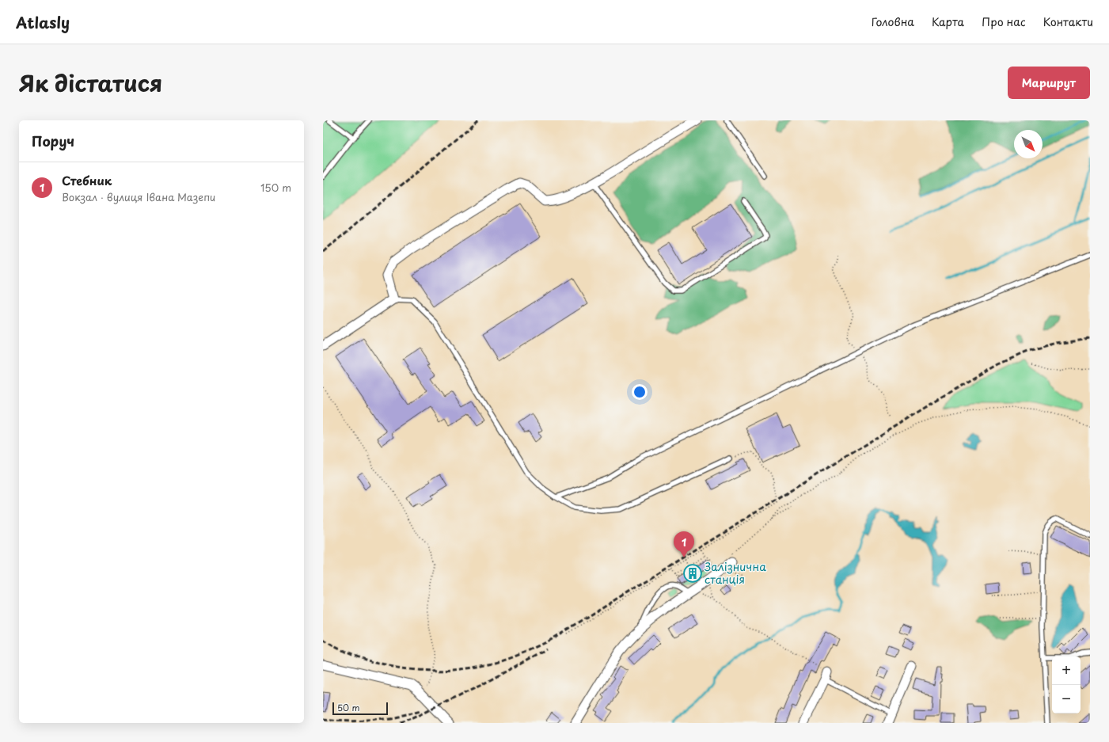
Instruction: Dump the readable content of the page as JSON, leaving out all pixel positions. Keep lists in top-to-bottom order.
{
  "places": {
    "building": ["Залізнична станція"]
  },
  "scale_bar": "50 m",
  "north": "bottom right",
  "page": {
    "header": "Atlasly",
    "nav": [
      "Головна",
      "Карта",
      "Про нас",
      "Контакти"
    ],
    "title": "Як дістатися",
    "buttons": "Маршрут",
    "heading": "Поруч",
    "list": [
      {
        "mark": "1",
        "name": "Стебник",
        "note": "Вокзал · вулиця Івана Мазепи",
        "value": "150 m"
      }
    ],
    "pins": "1",
    "map_buttons": ["+", "−"],
    "scale": "50 m"
  }
}
